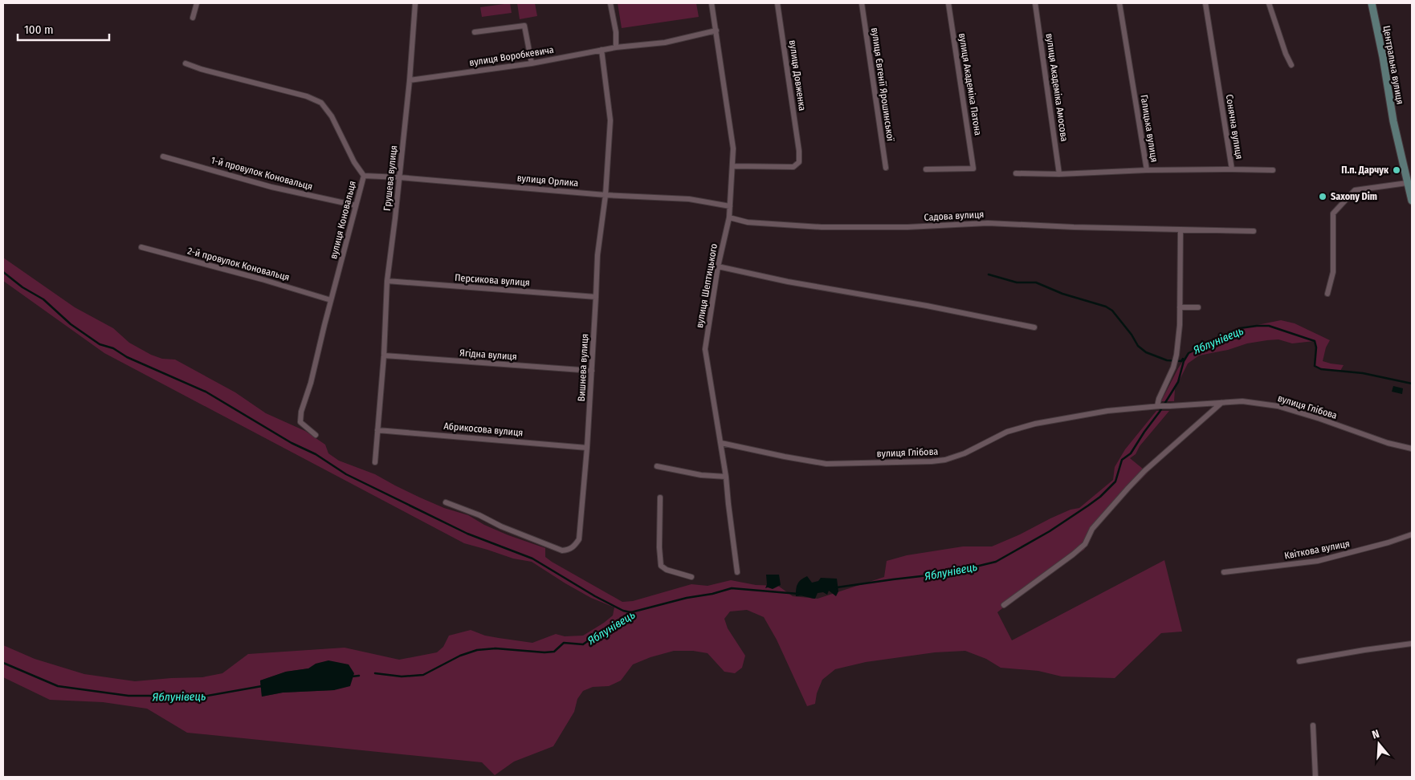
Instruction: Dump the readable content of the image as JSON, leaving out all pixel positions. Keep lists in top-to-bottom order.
{
  "streets": {
    "main road": ["Центральна вулиця"],
    "street": [
      "вулиця Воробкевича",
      "вулиця Довженка",
      "вулиця Євгенії Ярошинської",
      "вулиця Академіка Патона",
      "вулиця Академіка Амосова",
      "Сонячна вулиця",
      "Галицька вулиця",
      "1-й провулок Коновальця",
      "Грушева вулиця",
      "вулиця Орлика",
      "Садова вулиця",
      "вулиця Коновальця",
      "2-й провулок Коновальця",
      "Персикова вулиця",
      "вулиця Шептицького",
      "Ягідна вулиця",
      "Вишнева вулиця",
      "вулиця Глібова",
      "Абрикосова вулиця",
      "Квіткова вулиця"
    ]
  },
  "crossings": [
    ["вулиця Воробкевича", "Грушева вулиця"],
    ["вулиця Воробкевича", "вулиця Шептицького"],
    ["вулиця Воробкевича", "Вишнева вулиця"],
    ["вулиця Довженка", "вулиця Шептицького"],
    ["вулиця Академіка Амосова", "Галицька вулиця"],
    ["Сонячна вулиця", "Галицька вулиця"],
    ["1-й провулок Коновальця", "вулиця Коновальця"],
    ["Грушева вулиця", "вулиця Орлика"],
    ["Грушева вулиця", "Персикова вулиця"],
    ["Грушева вулиця", "Ягідна вулиця"],
    ["Грушева вулиця", "Абрикосова вулиця"],
    ["вулиця Орлика", "вулиця Коновальця"],
    ["вулиця Орлика", "вулиця Шептицького"],
    ["вулиця Орлика", "Вишнева вулиця"],
    ["Садова вулиця", "вулиця Шептицького"],
    ["вулиця Коновальця", "2-й провулок Коновальця"],
    ["Персикова вулиця", "Вишнева вулиця"],
    ["вулиця Шептицького", "вулиця Глібова"],
    ["Ягідна вулиця", "Вишнева вулиця"],
    ["Вишнева вулиця", "Абрикосова вулиця"]
  ],
  "water": ["Яблунівець"],
  "places": ["П.п. Дарчук", "Saxony Dim"],
  "scale_bar": "100 m",
  "north": "top"
}
